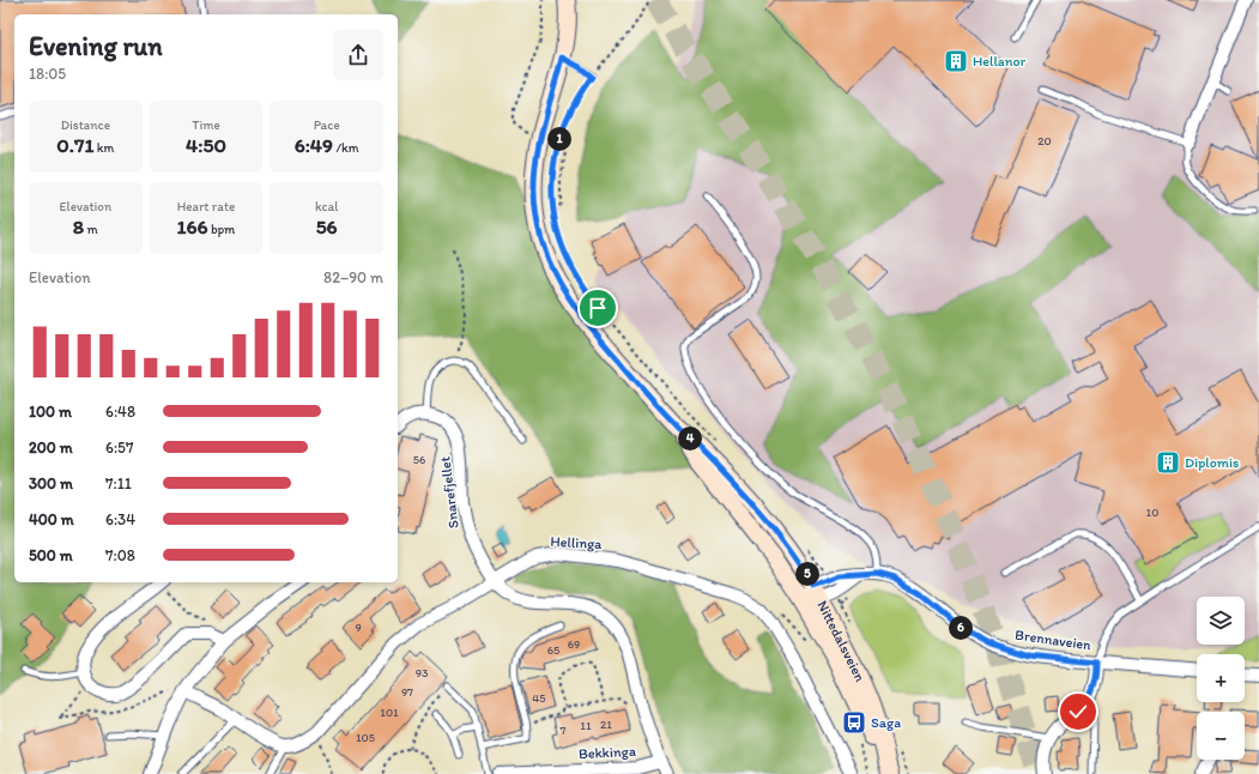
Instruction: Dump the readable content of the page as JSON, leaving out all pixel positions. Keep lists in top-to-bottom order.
{
  "streets": {
    "main road": ["Nittedalsveien"],
    "street": [
      "Snarefjellet",
      "Hellinga",
      "Brennaveien",
      "Bekkinga"
    ]
  },
  "crossings": [
    ["Snarefjellet", "Hellinga"],
    ["Snarefjellet", "Bekkinga"],
    ["Brennaveien", "Nittedalsveien"]
  ],
  "places": {
    "building": ["Hellanor", "Diplomis"],
    "bus stop": ["Saga"]
  },
  "house_numbers": [
    "20",
    "56",
    "10",
    "9",
    "69",
    "65",
    "93",
    "97",
    "45",
    "101",
    "21",
    "11",
    "7",
    "105"
  ],
  "page": {
    "heading": ["Evening run", "18:05"],
    "stats": [
      ["Distance", "0.71 km"],
      ["Time", "4:50"],
      ["Pace", "6:49 /km"],
      ["Elevation", "8 m"],
      ["Heart rate", "166 bpm"],
      ["kcal", "56"]
    ],
    "pins": [
      "1",
      "4",
      "5",
      "6"
    ],
    "chart": ["Elevation", "82–90 m"],
    "list": [
      {
        "name": "100 m",
        "note": "6:48"
      },
      {
        "name": "200 m",
        "note": "6:57"
      },
      {
        "name": "300 m",
        "note": "7:11"
      },
      {
        "name": "400 m",
        "note": "6:34"
      },
      {
        "name": "500 m",
        "note": "7:08"
      }
    ],
    "map_buttons": ["+", "−"]
  }
}
